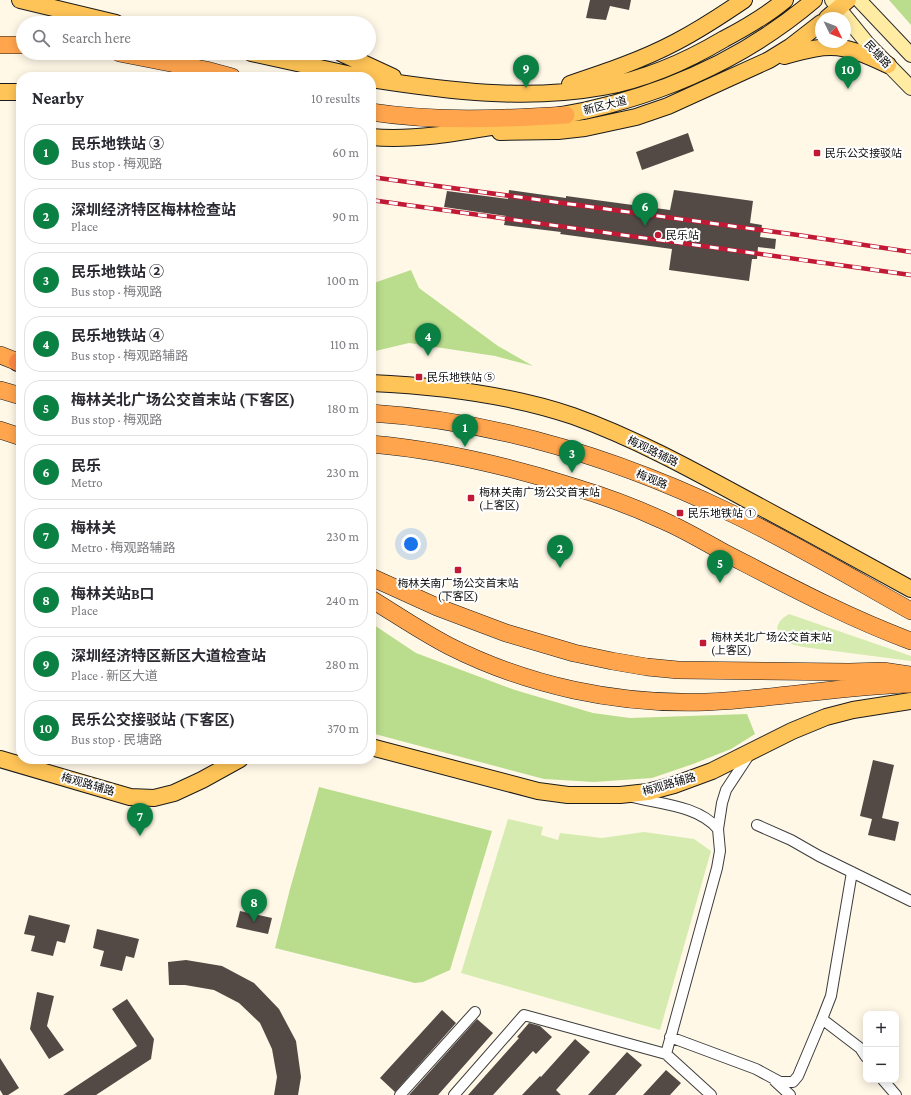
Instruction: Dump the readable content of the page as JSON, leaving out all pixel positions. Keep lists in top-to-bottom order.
{
  "streets": {
    "highway": ["梅观路"],
    "main road": ["民塘路", "新区大道", "梅观路辅路"]
  },
  "places": {
    "transit": [
      "民乐公交接驳站",
      "民乐地铁站 ⑤",
      "梅林关南广场公交首末站 (上客区)",
      "民乐地铁站 ①",
      "梅林关南广场公交首末站 (下客区)",
      "梅林关北广场公交首末站 (上客区)"
    ],
    "other": ["民乐站"]
  },
  "north": "bottom right",
  "page": {
    "search": "Search here",
    "pins": [
      "9",
      "10",
      "6",
      "4",
      "1",
      "3",
      "2",
      "5",
      "7",
      "8"
    ],
    "heading": ["Nearby", "10 results"],
    "list": [
      {
        "mark": "1",
        "name": "民乐地铁站 ③",
        "note": "Bus stop · 梅观路",
        "value": "60 m"
      },
      {
        "mark": "2",
        "name": "深圳经济特区梅林检查站",
        "note": "Place",
        "value": "90 m"
      },
      {
        "mark": "3",
        "name": "民乐地铁站 ②",
        "note": "Bus stop · 梅观路",
        "value": "100 m"
      },
      {
        "mark": "4",
        "name": "民乐地铁站 ④",
        "note": "Bus stop · 梅观路辅路",
        "value": "110 m"
      },
      {
        "mark": "5",
        "name": "梅林关北广场公交首末站 (下客区)",
        "note": "Bus stop · 梅观路",
        "value": "180 m"
      },
      {
        "mark": "6",
        "name": "民乐",
        "note": "Metro",
        "value": "230 m"
      },
      {
        "mark": "7",
        "name": "梅林关",
        "note": "Metro · 梅观路辅路",
        "value": "230 m"
      },
      {
        "mark": "8",
        "name": "梅林关站B口",
        "note": "Place",
        "value": "240 m"
      },
      {
        "mark": "9",
        "name": "深圳经济特区新区大道检查站",
        "note": "Place · 新区大道",
        "value": "280 m"
      },
      {
        "mark": "10",
        "name": "民乐公交接驳站 (下客区)",
        "note": "Bus stop · 民塘路",
        "value": "370 m"
      }
    ],
    "map_buttons": ["+", "−"]
  }
}
